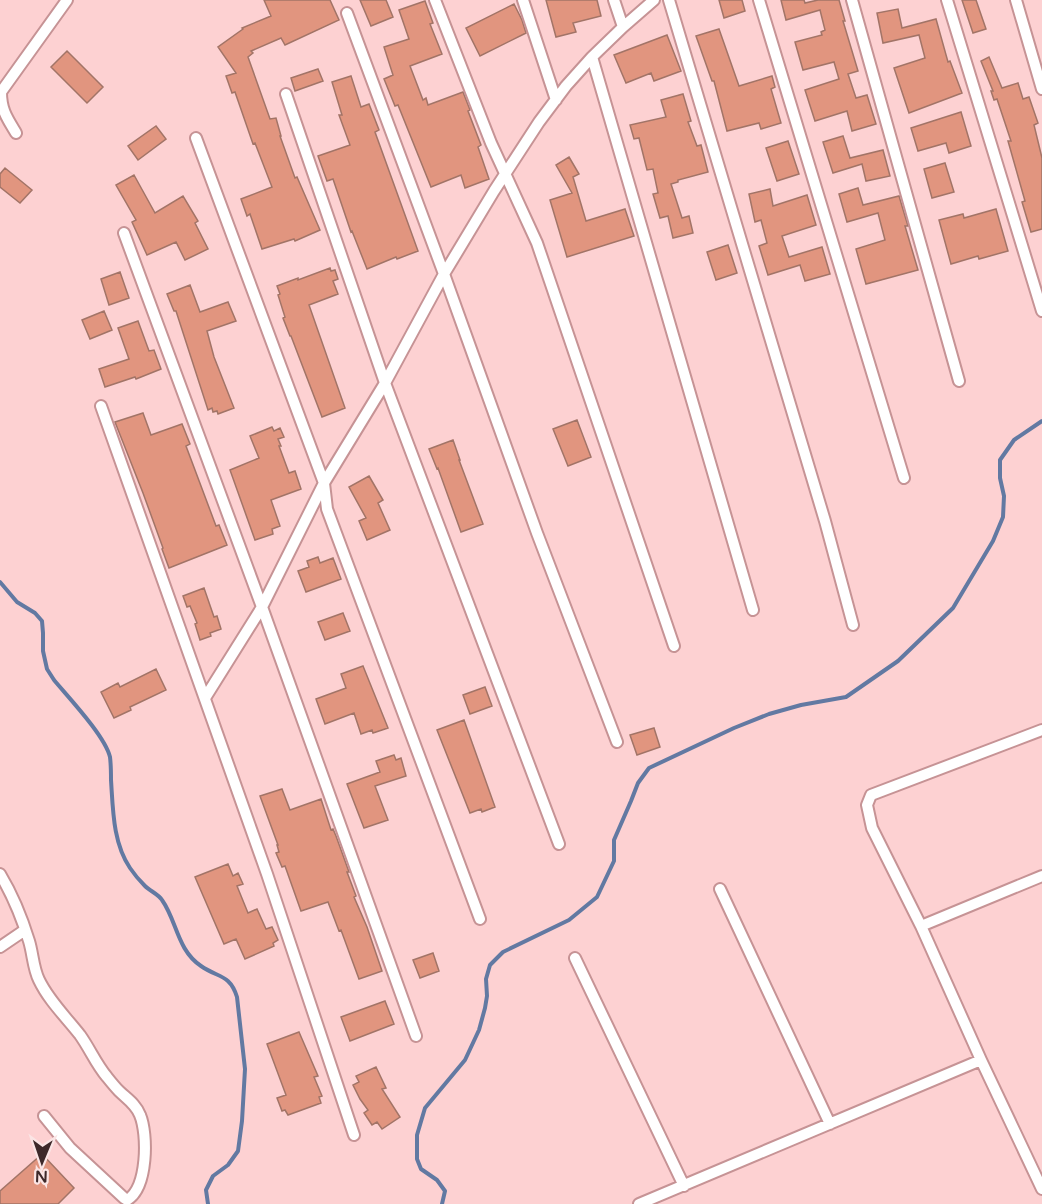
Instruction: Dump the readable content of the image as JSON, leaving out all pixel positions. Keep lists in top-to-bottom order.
{
  "north": "bottom"
}
